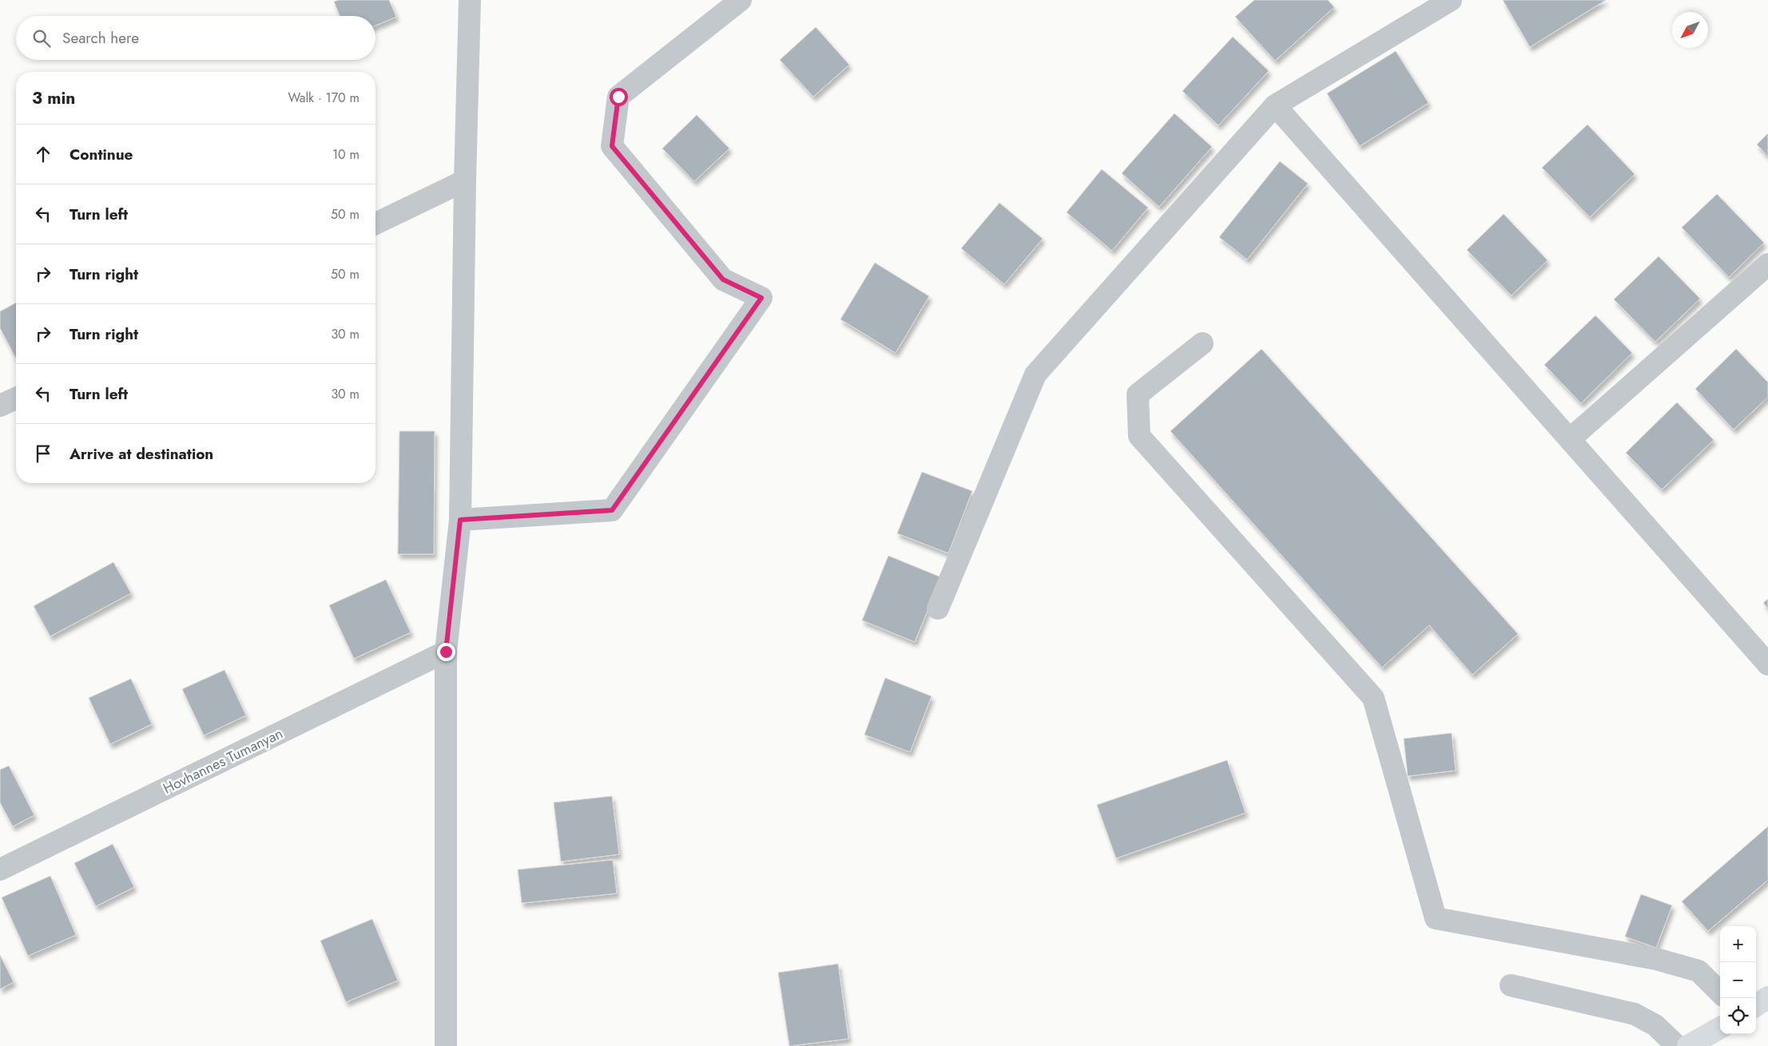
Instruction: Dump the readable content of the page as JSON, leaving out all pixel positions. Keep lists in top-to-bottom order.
{
  "streets": {
    "street": ["Hovhannes Tumanyan"]
  },
  "north": "bottom left",
  "page": {
    "search": "Search here",
    "heading": ["3 min", "Walk · 170 m"],
    "list": [
      ["Continue", "10 m"],
      ["Turn left", "50 m"],
      ["Turn right", "50 m"],
      ["Turn right", "30 m"],
      ["Turn left", "30 m"],
      "Arrive at destination"
    ],
    "map_buttons": ["+", "−"]
  }
}
